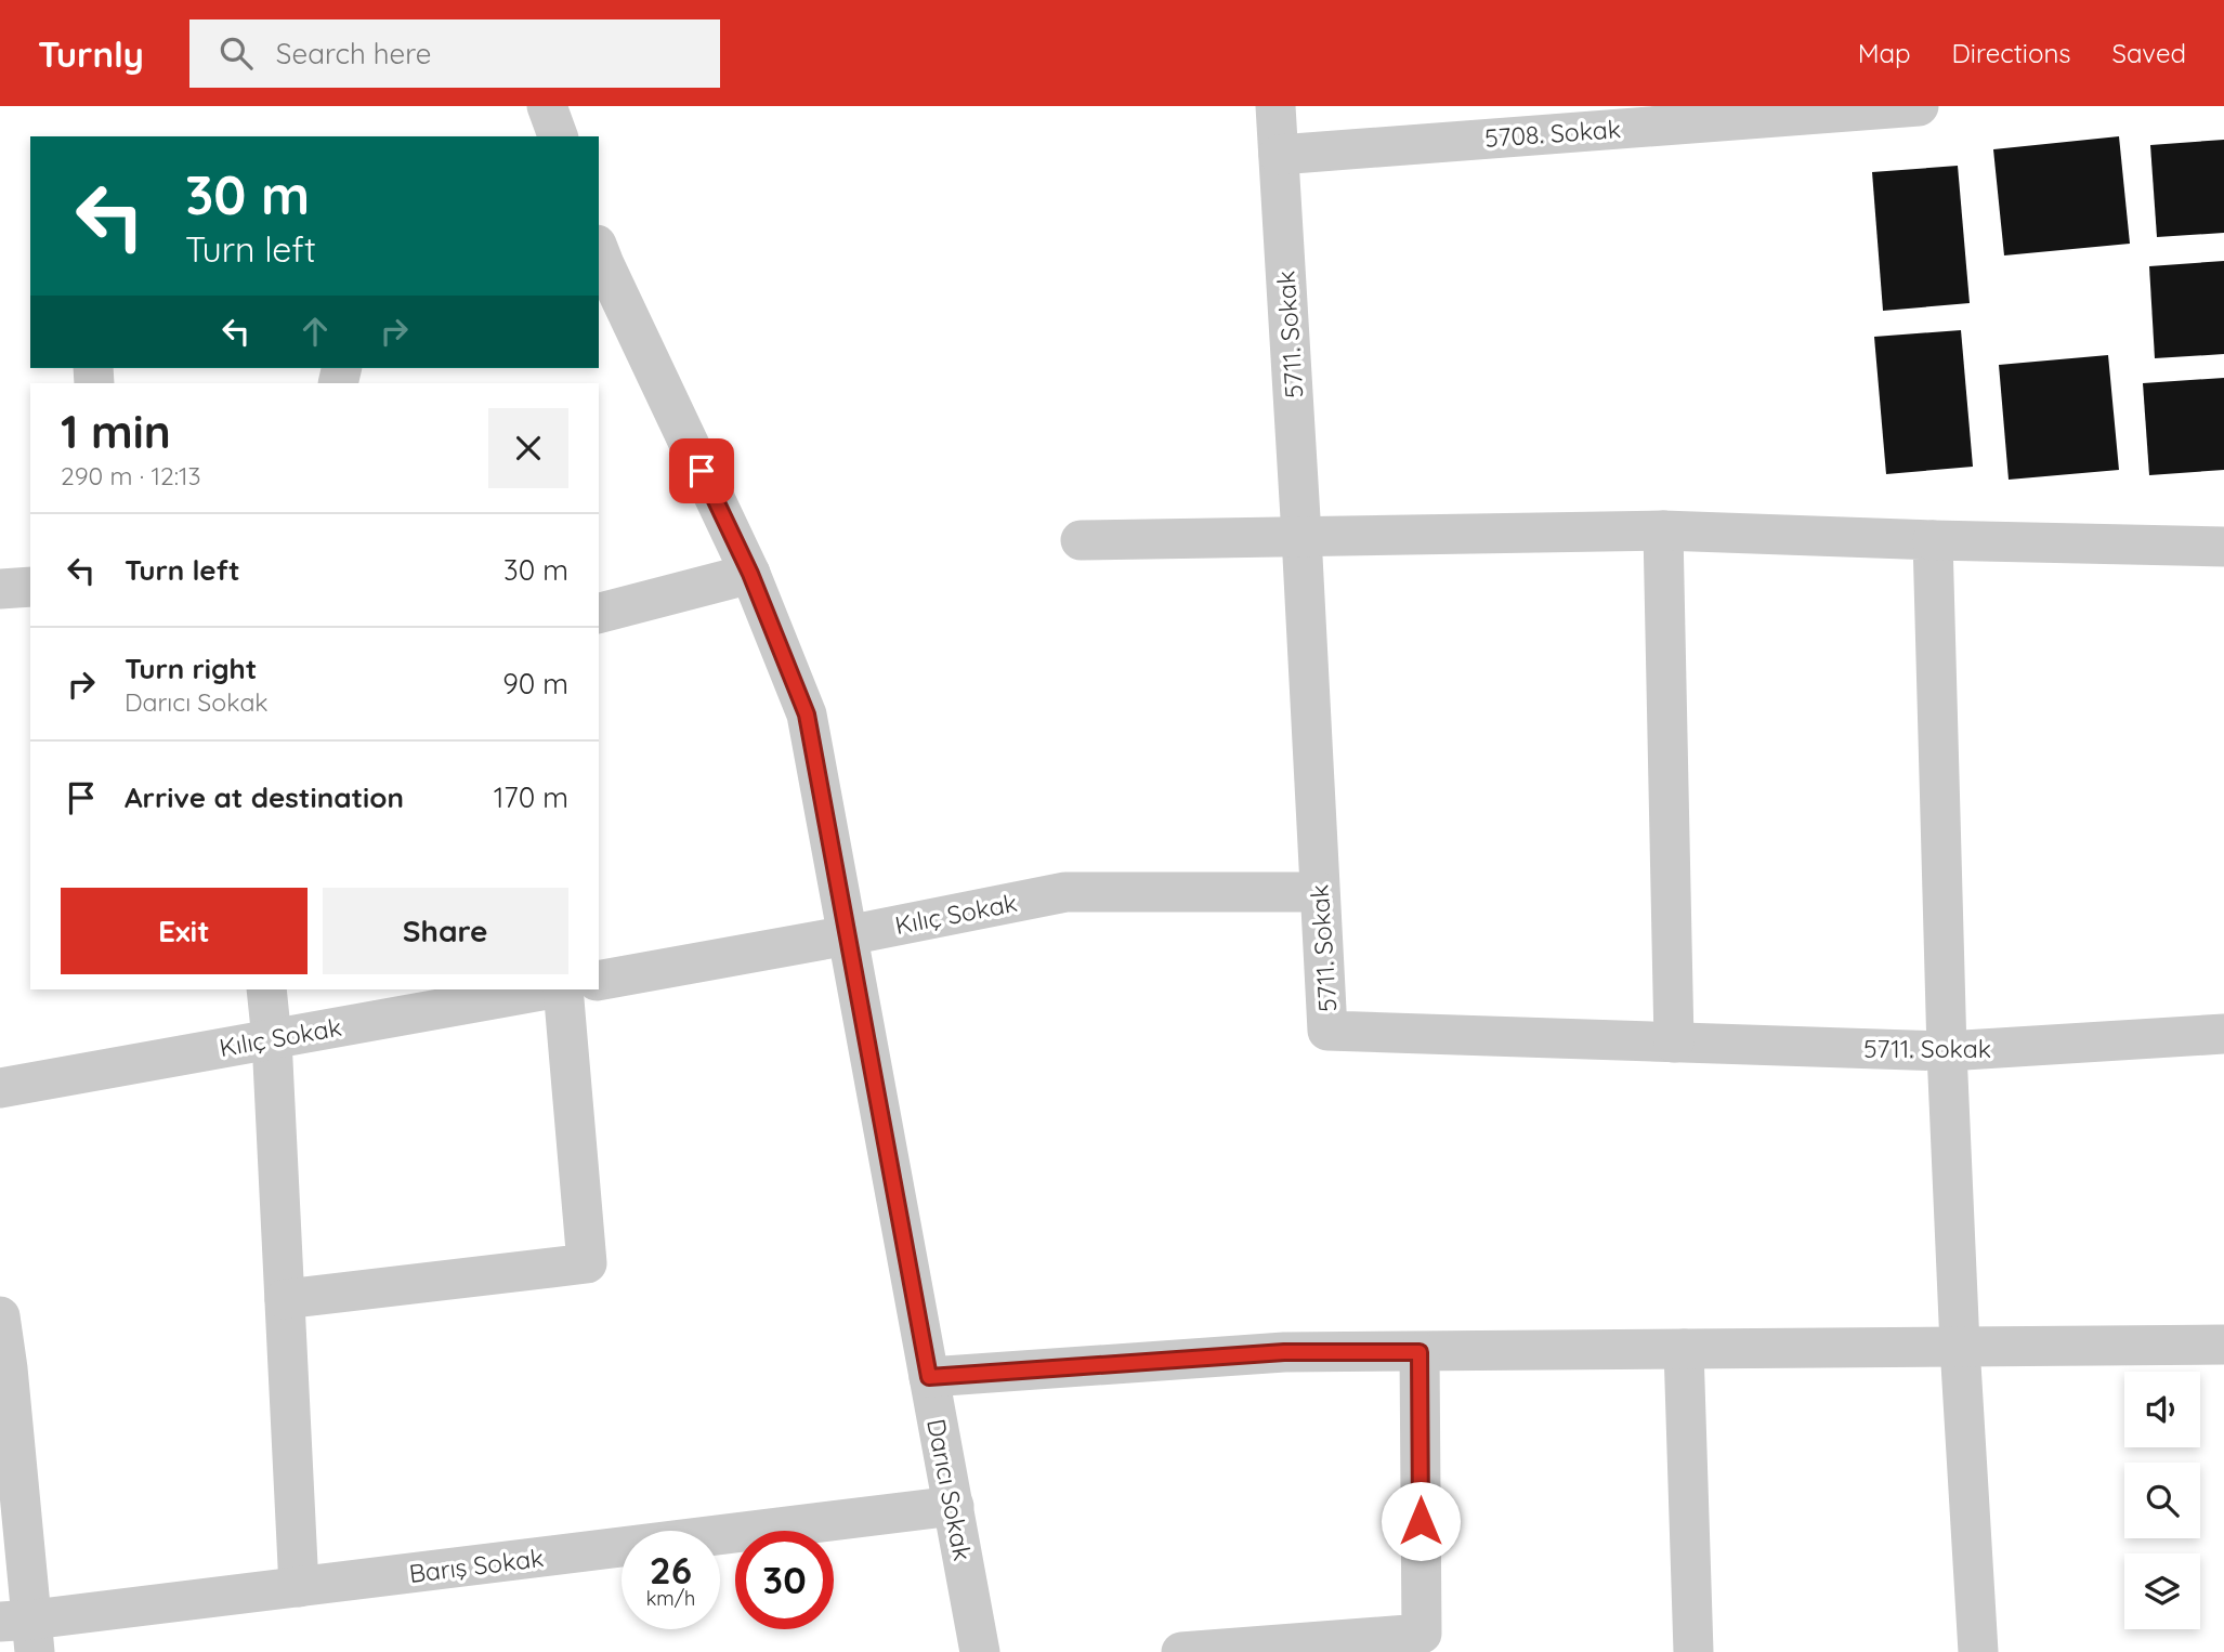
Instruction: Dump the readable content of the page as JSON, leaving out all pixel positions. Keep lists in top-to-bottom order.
{
  "streets": {
    "street": [
      "5708. Sokak",
      "5711. Sokak",
      "Kılıç Sokak",
      "Darıcı Sokak",
      "Barış Sokak"
    ]
  },
  "crossings": [
    ["5708. Sokak", "5711. Sokak"],
    ["5711. Sokak", "Kılıç Sokak"],
    ["Kılıç Sokak", "Darıcı Sokak"],
    ["Darıcı Sokak", "Barış Sokak"]
  ],
  "page": {
    "header": "Turnly",
    "search": "Search here",
    "nav": ["Map", "Directions", "Saved"],
    "turn": ["30 m", "Turn left"],
    "heading": ["1 min", "290 m · 12:13"],
    "list": [
      {
        "name": "Turn left",
        "value": "30 m"
      },
      {
        "name": "Turn right",
        "note": "Darıcı Sokak",
        "value": "90 m"
      },
      {
        "name": "Arrive at destination",
        "value": "170 m"
      }
    ],
    "buttons": ["Exit", "Share"],
    "speed": "26 km/h",
    "limit": "30"
  }
}
